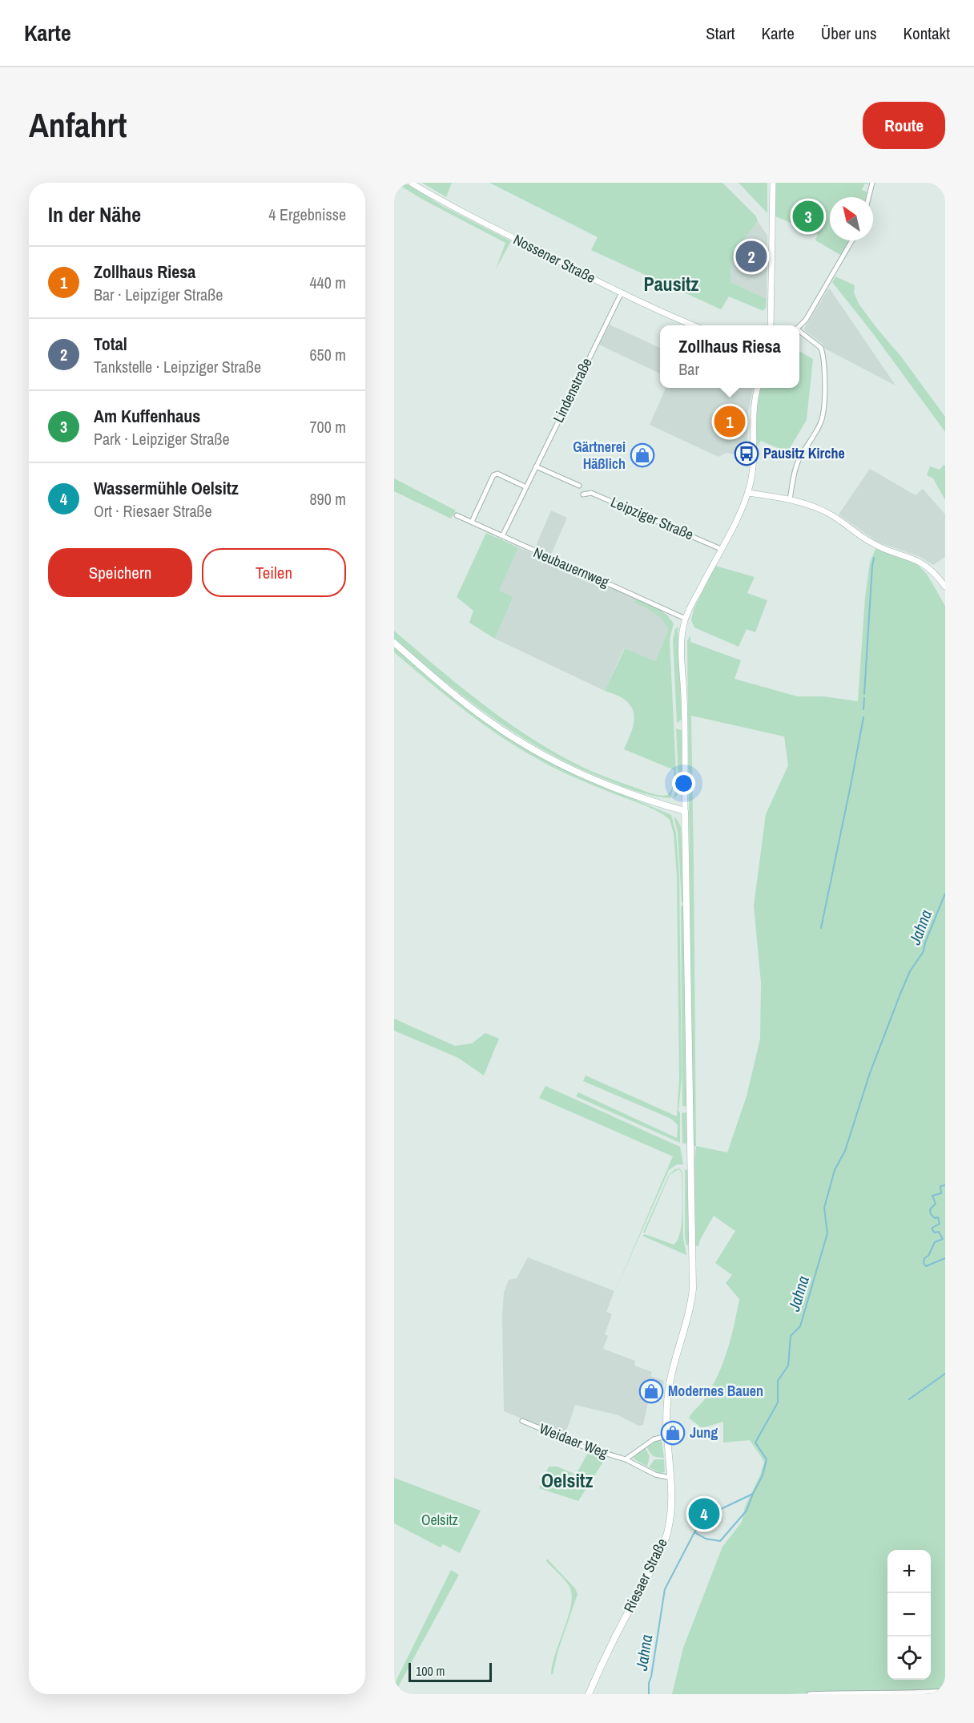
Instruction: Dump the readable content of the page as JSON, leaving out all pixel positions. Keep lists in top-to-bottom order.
{
  "streets": {
    "main road": ["Riesaer Straße"],
    "street": [
      "Nossener Straße",
      "Lindenstraße",
      "Leipziger Straße",
      "Neubauernweg",
      "Weidaer Weg"
    ]
  },
  "crossings": [
    ["Nossener Straße", "Lindenstraße"],
    ["Lindenstraße", "Neubauernweg"],
    ["Weidaer Weg", "Riesaer Straße"]
  ],
  "districts": ["Pausitz", "Oelsitz"],
  "water": ["Jahna"],
  "parks": ["Oelsitz"],
  "places": {
    "bus stop": ["Pausitz Kirche"],
    "shop": ["Gärtnerei Häßlich", "Modernes Bauen", "Jung"]
  },
  "scale_bar": "100 m",
  "north": "top left",
  "page": {
    "header": "Karte",
    "nav": [
      "Start",
      "Karte",
      "Über uns",
      "Kontakt"
    ],
    "buttons": [
      "Route",
      ["Speichern", "Teilen"]
    ],
    "title": "Anfahrt",
    "heading": ["In der Nähe", "4 Ergebnisse"],
    "pins": [
      "3",
      "2",
      "1",
      "4"
    ],
    "list": [
      {
        "mark": "1",
        "name": "Zollhaus Riesa",
        "note": "Bar · Leipziger Straße",
        "value": "440 m"
      },
      {
        "mark": "2",
        "name": "Total",
        "note": "Tankstelle · Leipziger Straße",
        "value": "650 m"
      },
      {
        "mark": "3",
        "name": "Am Kuffenhaus",
        "note": "Park · Leipziger Straße",
        "value": "700 m"
      },
      {
        "mark": "4",
        "name": "Wassermühle Oelsitz",
        "note": "Ort · Riesaer Straße",
        "value": "890 m"
      }
    ],
    "popup": ["Zollhaus Riesa", "Bar"],
    "map_buttons": ["+", "−"],
    "scale": "100 m"
  }
}
